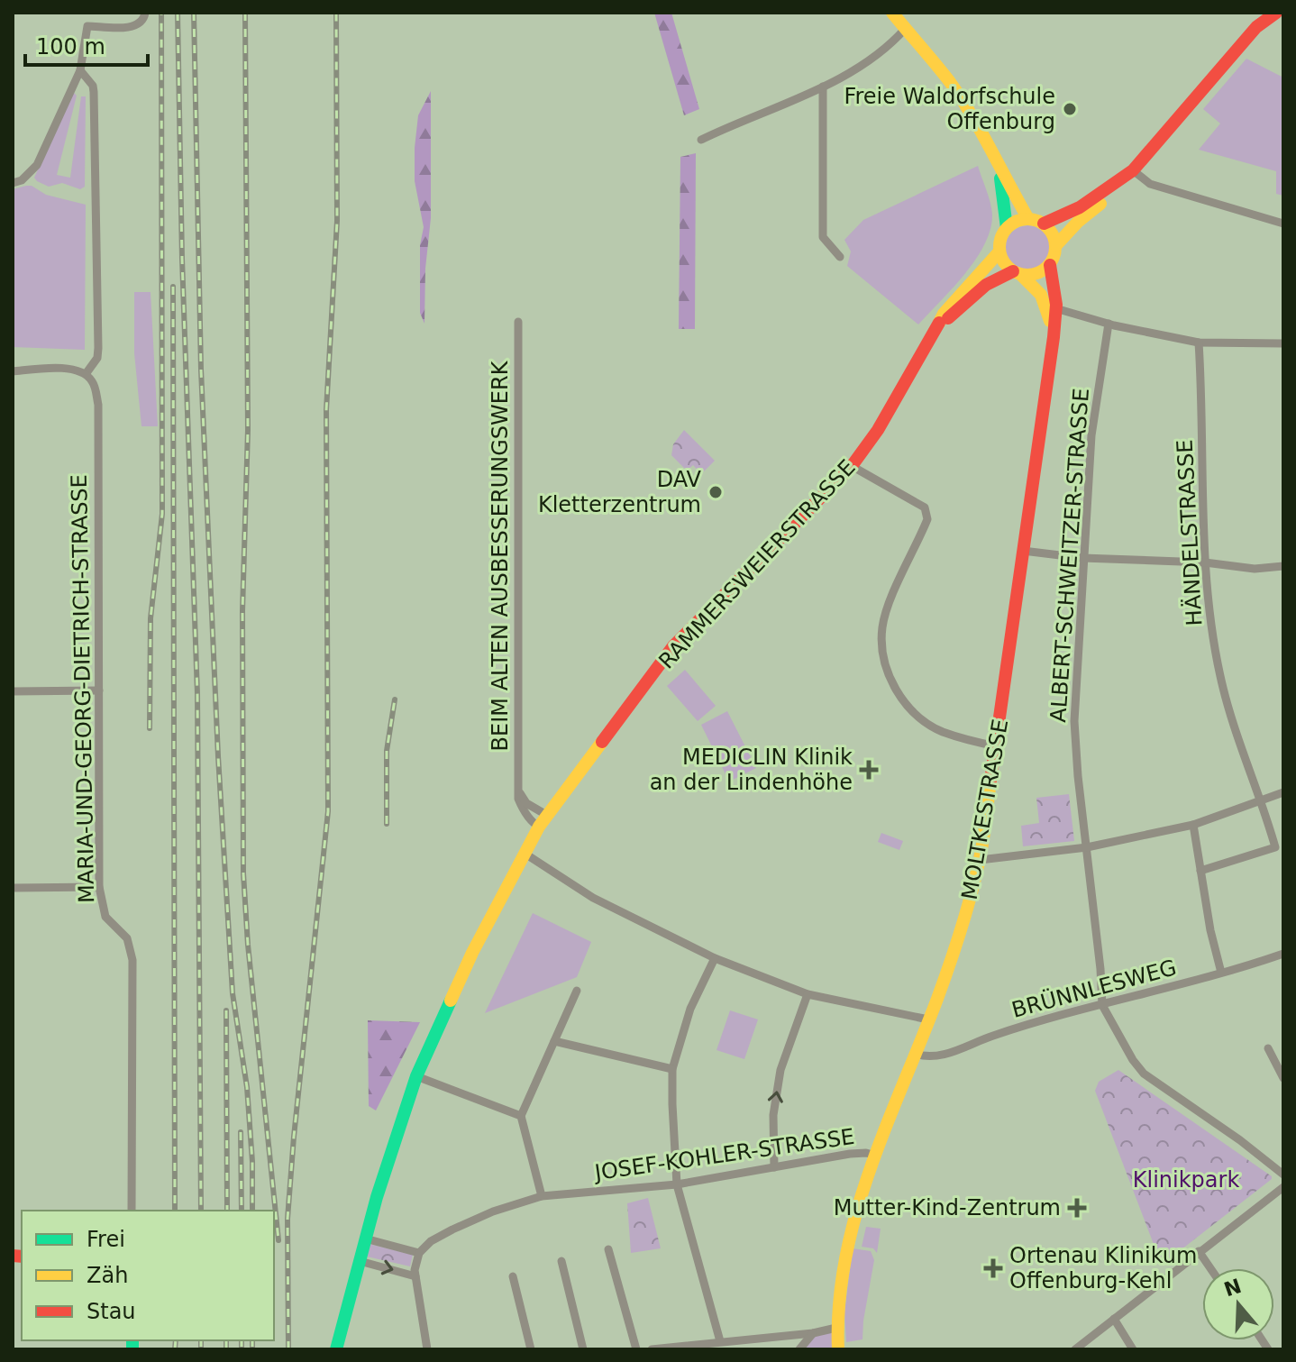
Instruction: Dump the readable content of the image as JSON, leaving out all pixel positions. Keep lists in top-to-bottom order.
{
  "streets": {
    "street": [
      "HÄNDELSTRASSE",
      "ALBERT-SCHWEITZER-STRASSE",
      "BEIM ALTEN AUSBESSERUNGSWERK",
      "RAMMERSWEIERSTRASSE",
      "MARIA-UND-GEORG-DIETRICH-STRASSE",
      "MOLTKESTRASSE",
      "BRÜNNLESWEG",
      "JOSEF-KOHLER-STRASSE"
    ]
  },
  "crossings": [
    ["ALBERT-SCHWEITZER-STRASSE", "BRÜNNLESWEG"],
    ["BEIM ALTEN AUSBESSERUNGSWERK", "RAMMERSWEIERSTRASSE"],
    ["RAMMERSWEIERSTRASSE", "MOLTKESTRASSE"],
    ["MOLTKESTRASSE", "BRÜNNLESWEG"],
    ["MOLTKESTRASSE", "JOSEF-KOHLER-STRASSE"]
  ],
  "parks": ["Klinikpark"],
  "places": {
    "other": ["Freie Waldorfschule Offenburg", "DAV Kletterzentrum"],
    "health": ["MEDICLIN Klinik an der Lindenhöhe", "Mutter-Kind-Zentrum", "Ortenau Klinikum Offenburg-Kehl"]
  },
  "legend": ["Frei", "Zäh", "Stau"],
  "scale_bar": "100 m",
  "north": "top"
}
